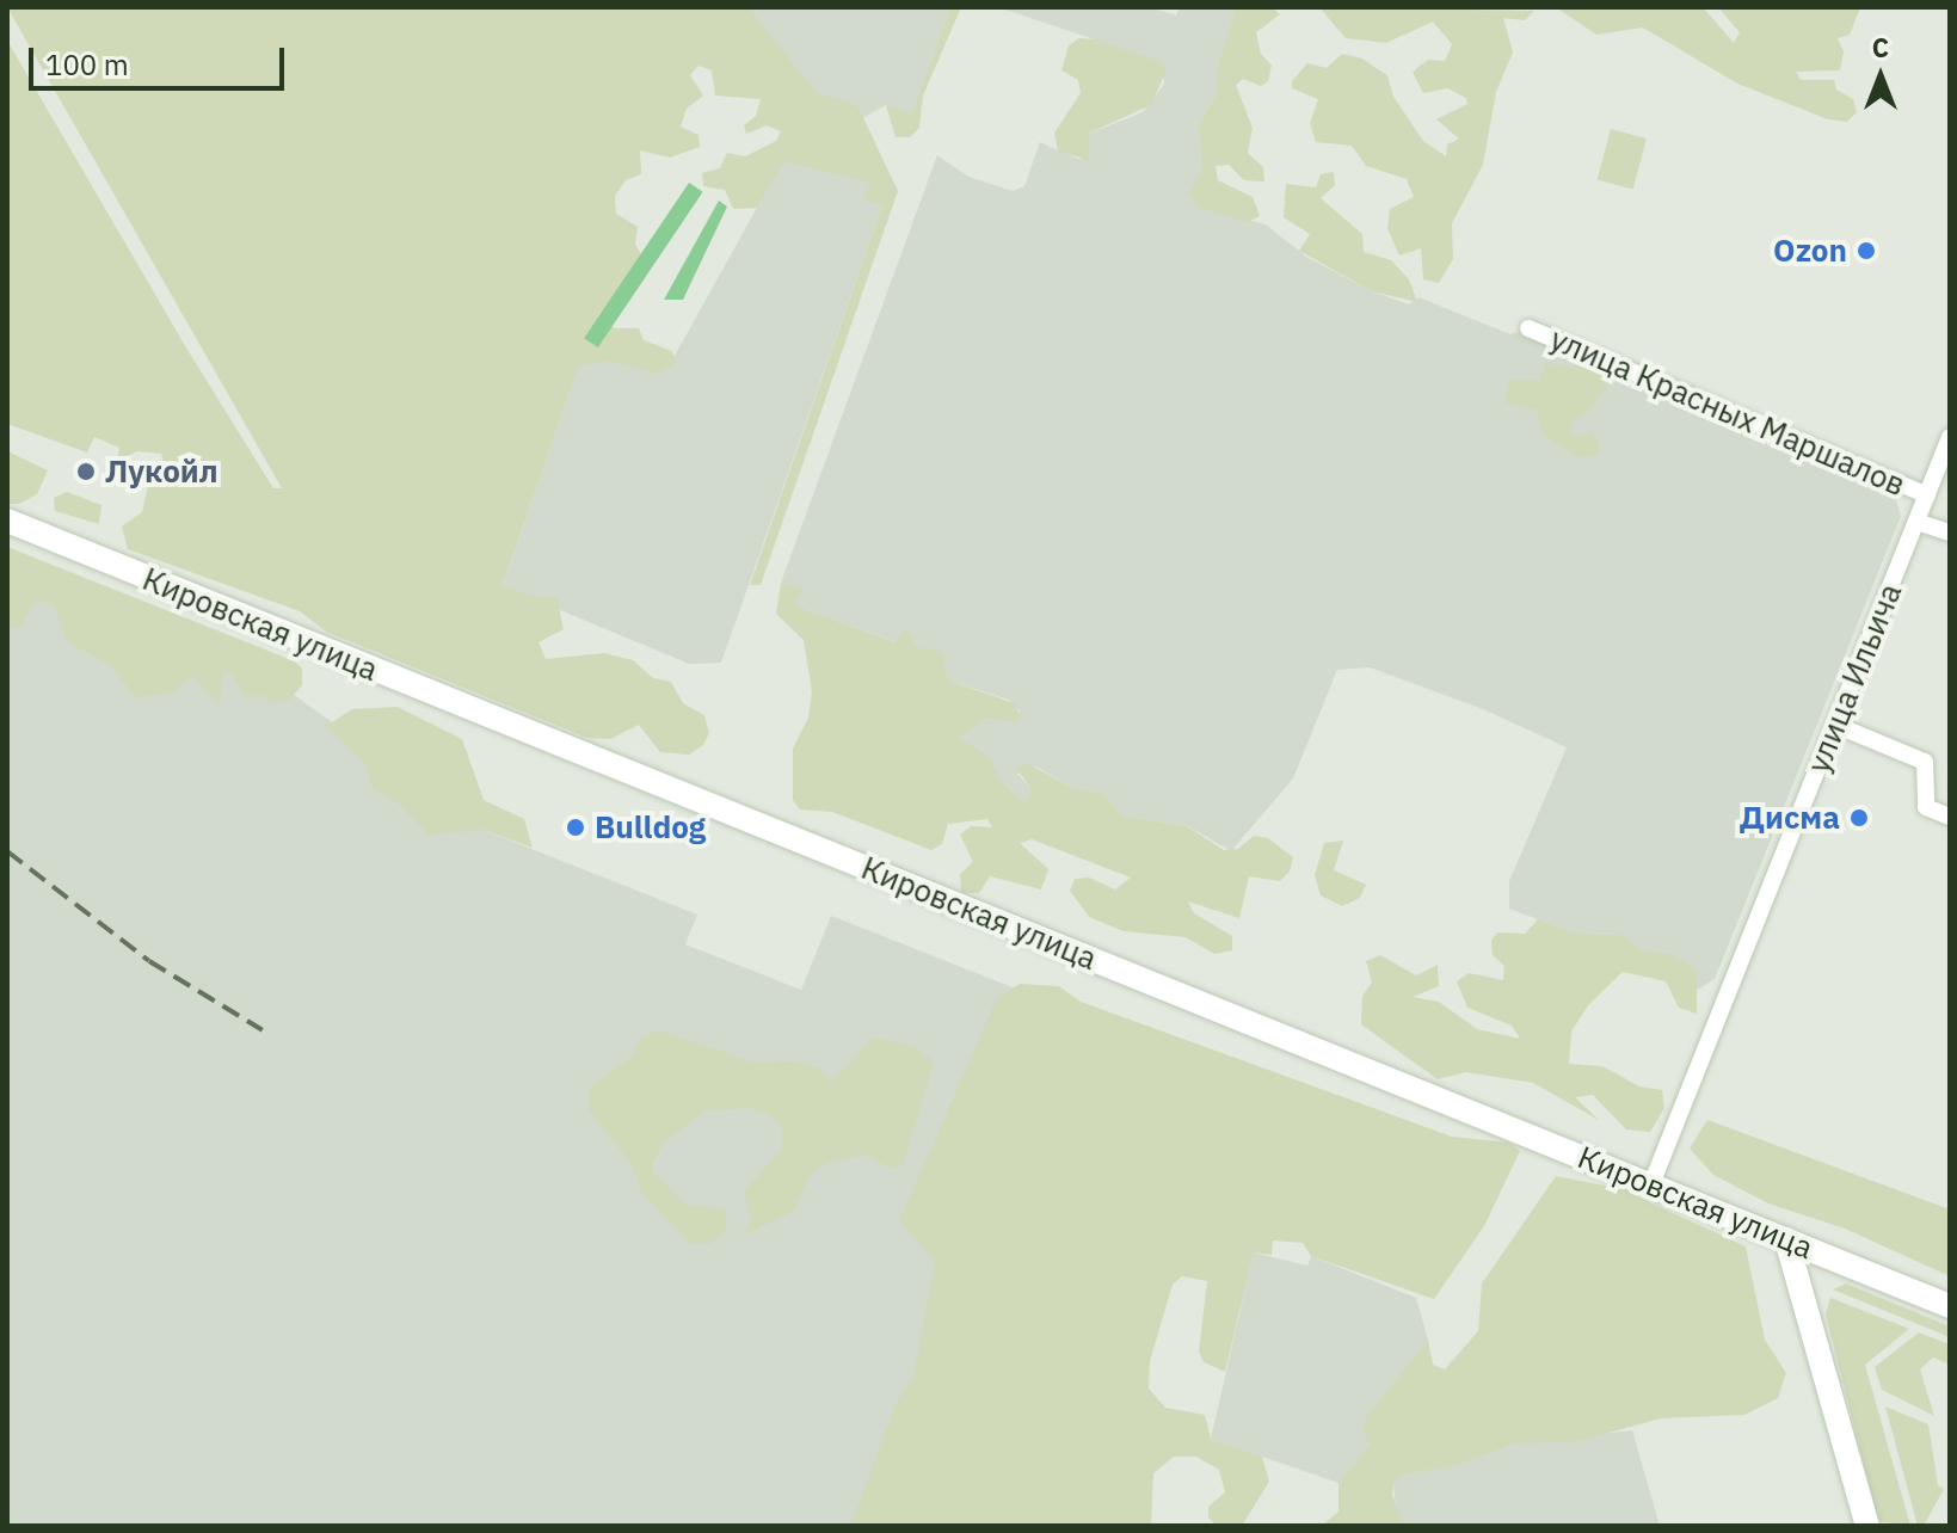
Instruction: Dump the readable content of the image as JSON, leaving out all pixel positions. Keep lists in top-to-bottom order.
{
  "streets": {
    "main road": ["Кировская улица"],
    "street": ["улица Красных Маршалов", "улица Ильича"]
  },
  "crossings": [
    ["улица Красных Маршалов", "улица Ильича"],
    ["Кировская улица", "улица Ильича"]
  ],
  "places": [
    "Ozon",
    "Лукойл",
    "Дисма",
    "Bulldog"
  ],
  "scale_bar": "100 m",
  "north": "top"
}
